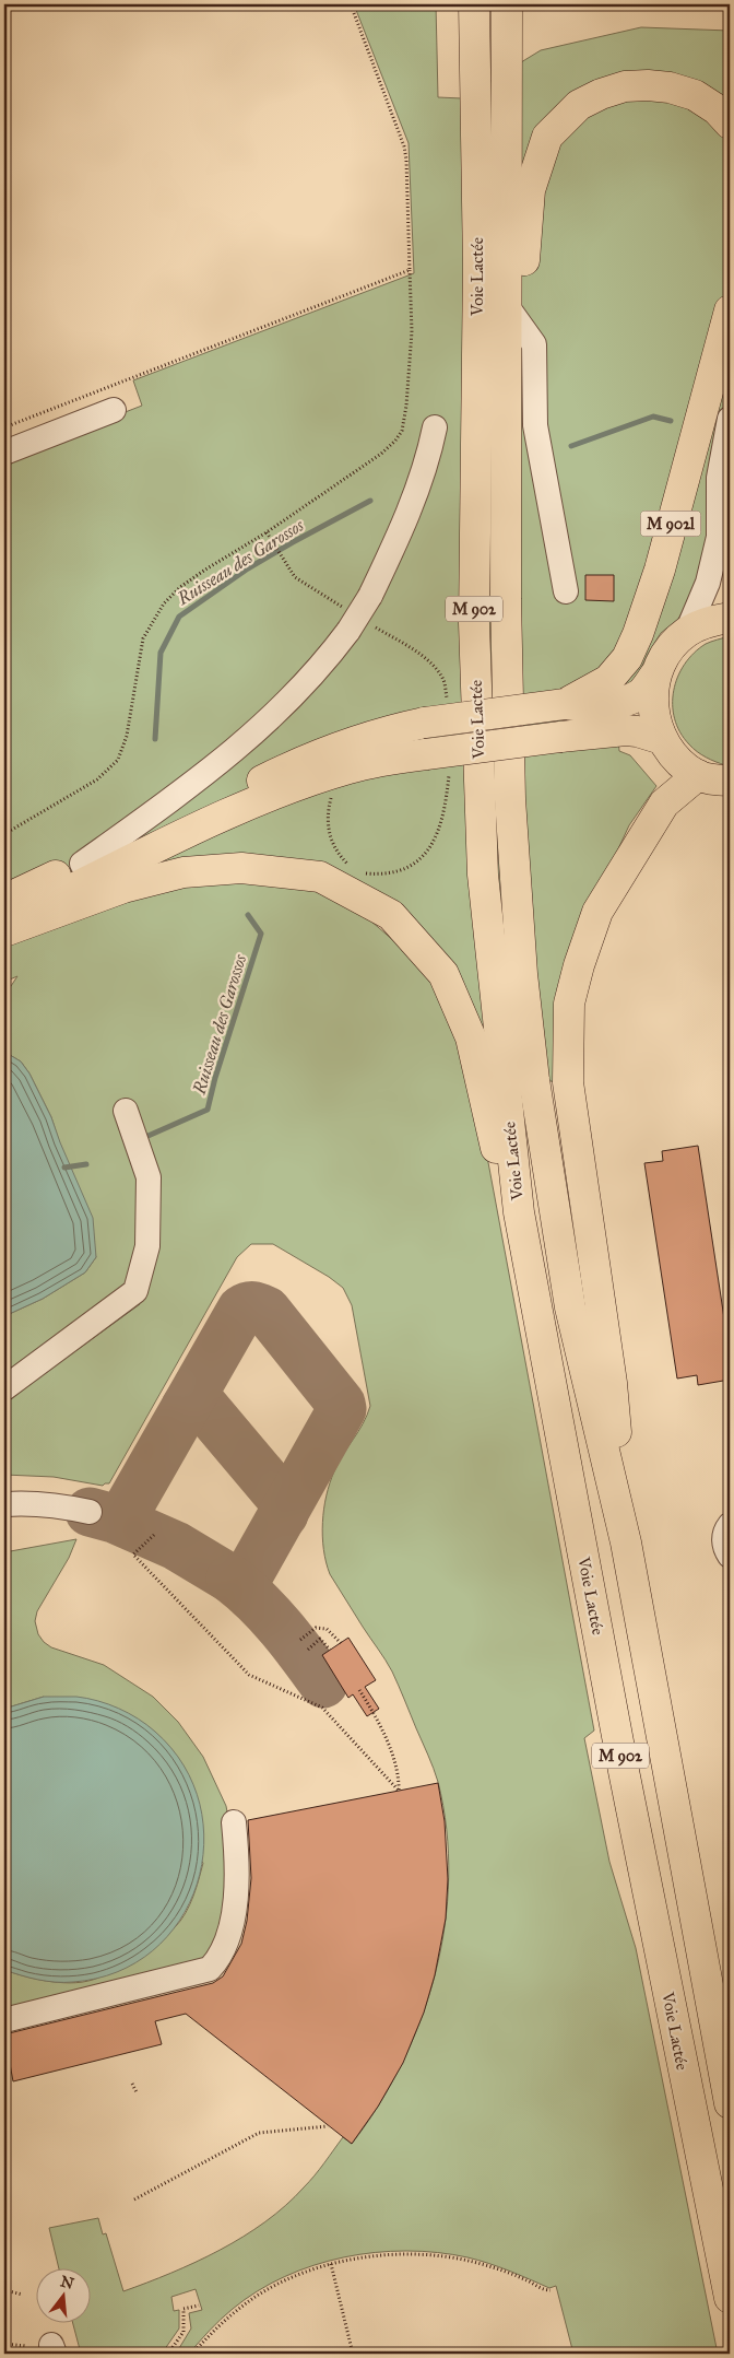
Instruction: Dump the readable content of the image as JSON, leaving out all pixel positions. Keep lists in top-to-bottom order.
{
  "streets": {
    "main road": ["Voie Lactée", "M 902l", "M 902"]
  },
  "water": ["Ruisseau des Garossos"],
  "north": "top"
}
